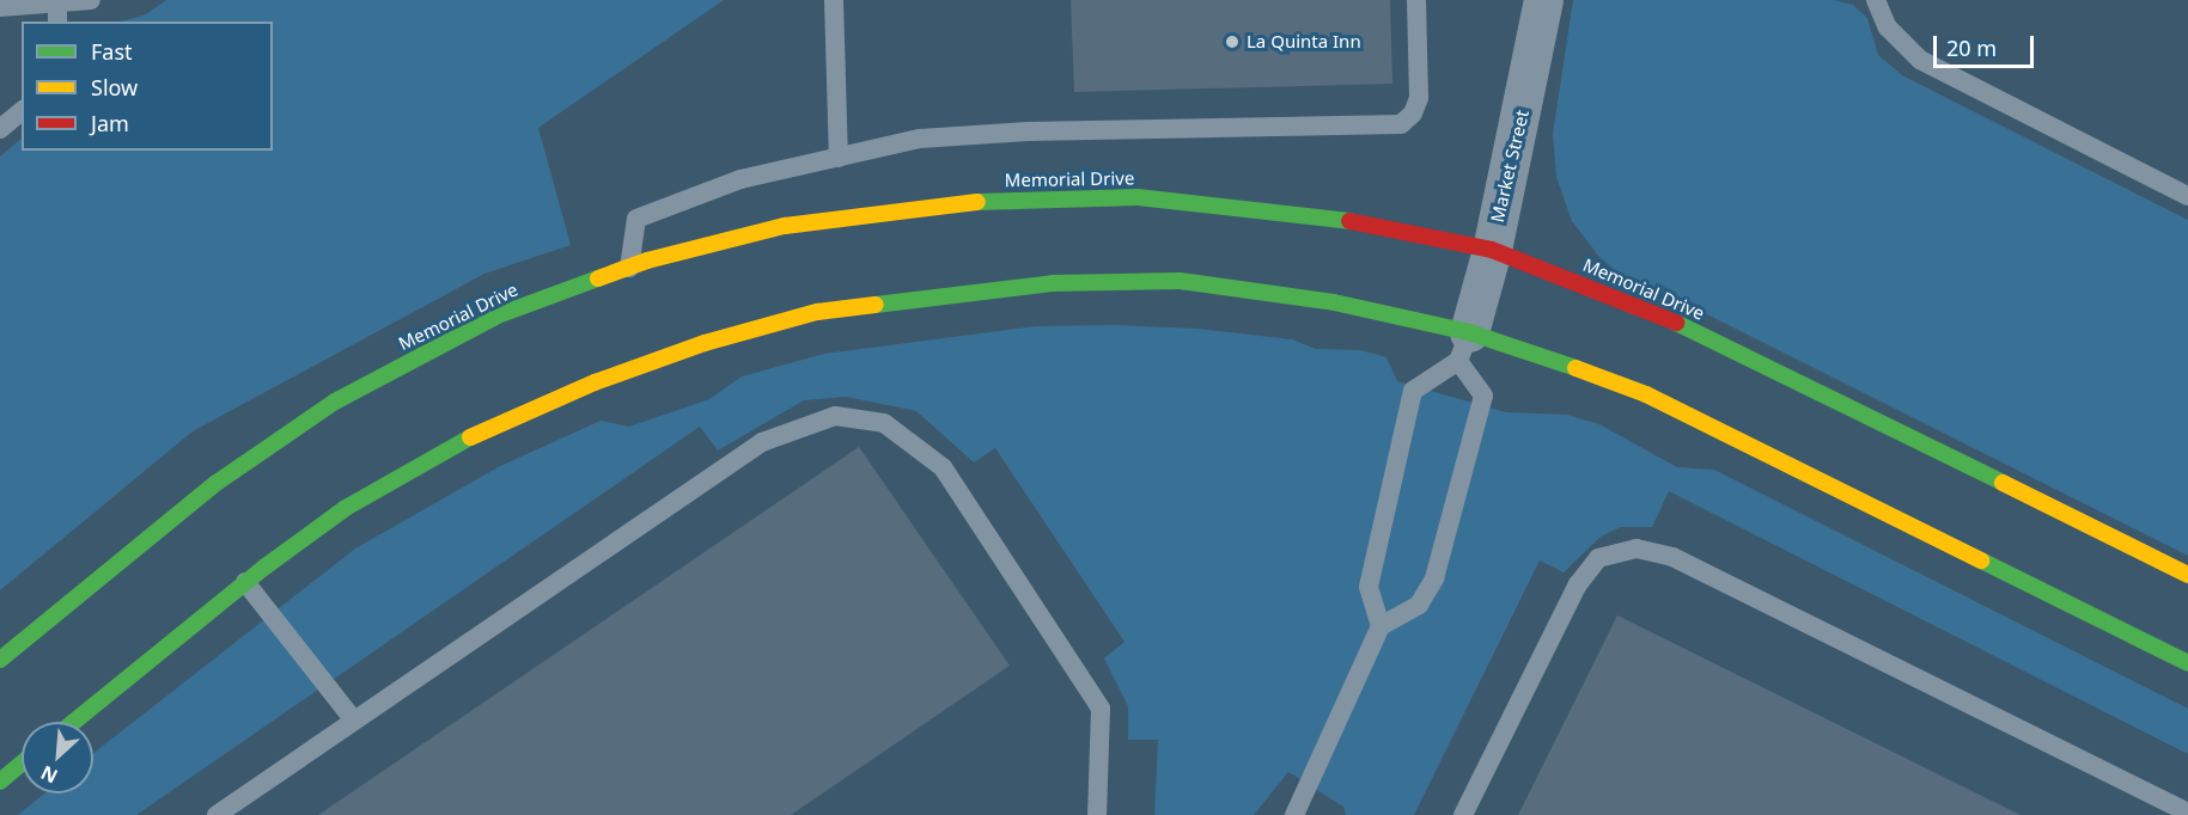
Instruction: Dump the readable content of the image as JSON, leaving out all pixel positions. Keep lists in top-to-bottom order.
{
  "streets": {
    "street": ["Market Street", "Memorial Drive"]
  },
  "crossings": [
    ["Market Street", "Memorial Drive"]
  ],
  "places": ["La Quinta Inn"],
  "legend": ["Fast", "Slow", "Jam"],
  "scale_bar": "20 m",
  "north": "bottom left"
}
